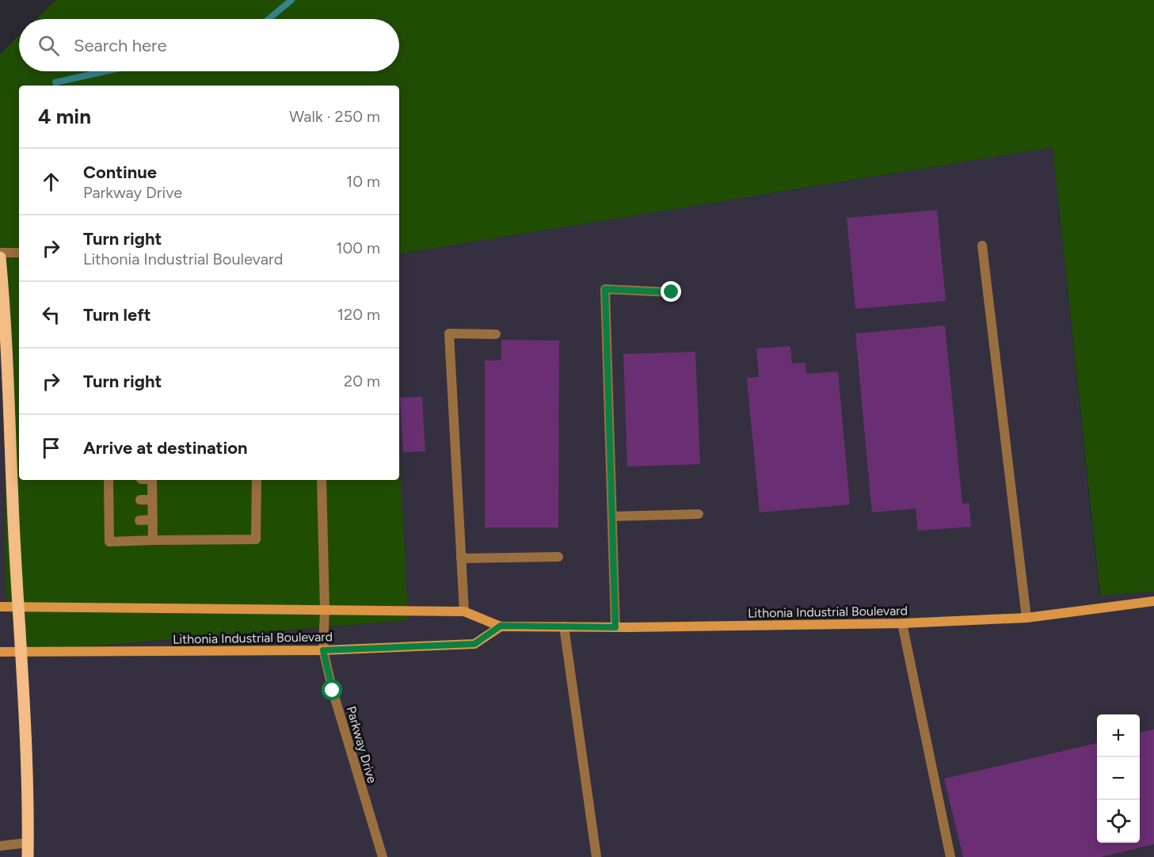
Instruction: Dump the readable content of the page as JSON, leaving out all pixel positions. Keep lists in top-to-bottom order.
{
  "streets": {
    "main road": ["Lithonia Industrial Boulevard"],
    "street": ["Parkway Drive"]
  },
  "crossings": [
    ["Lithonia Industrial Boulevard", "Parkway Drive"]
  ],
  "page": {
    "search": "Search here",
    "heading": ["4 min", "Walk · 250 m"],
    "list": [
      ["Continue", "Parkway Drive", "10 m"],
      ["Turn right", "Lithonia Industrial Boulevard", "100 m"],
      ["Turn left", "120 m"],
      ["Turn right", "20 m"],
      "Arrive at destination"
    ],
    "map_buttons": ["+", "−"]
  }
}
